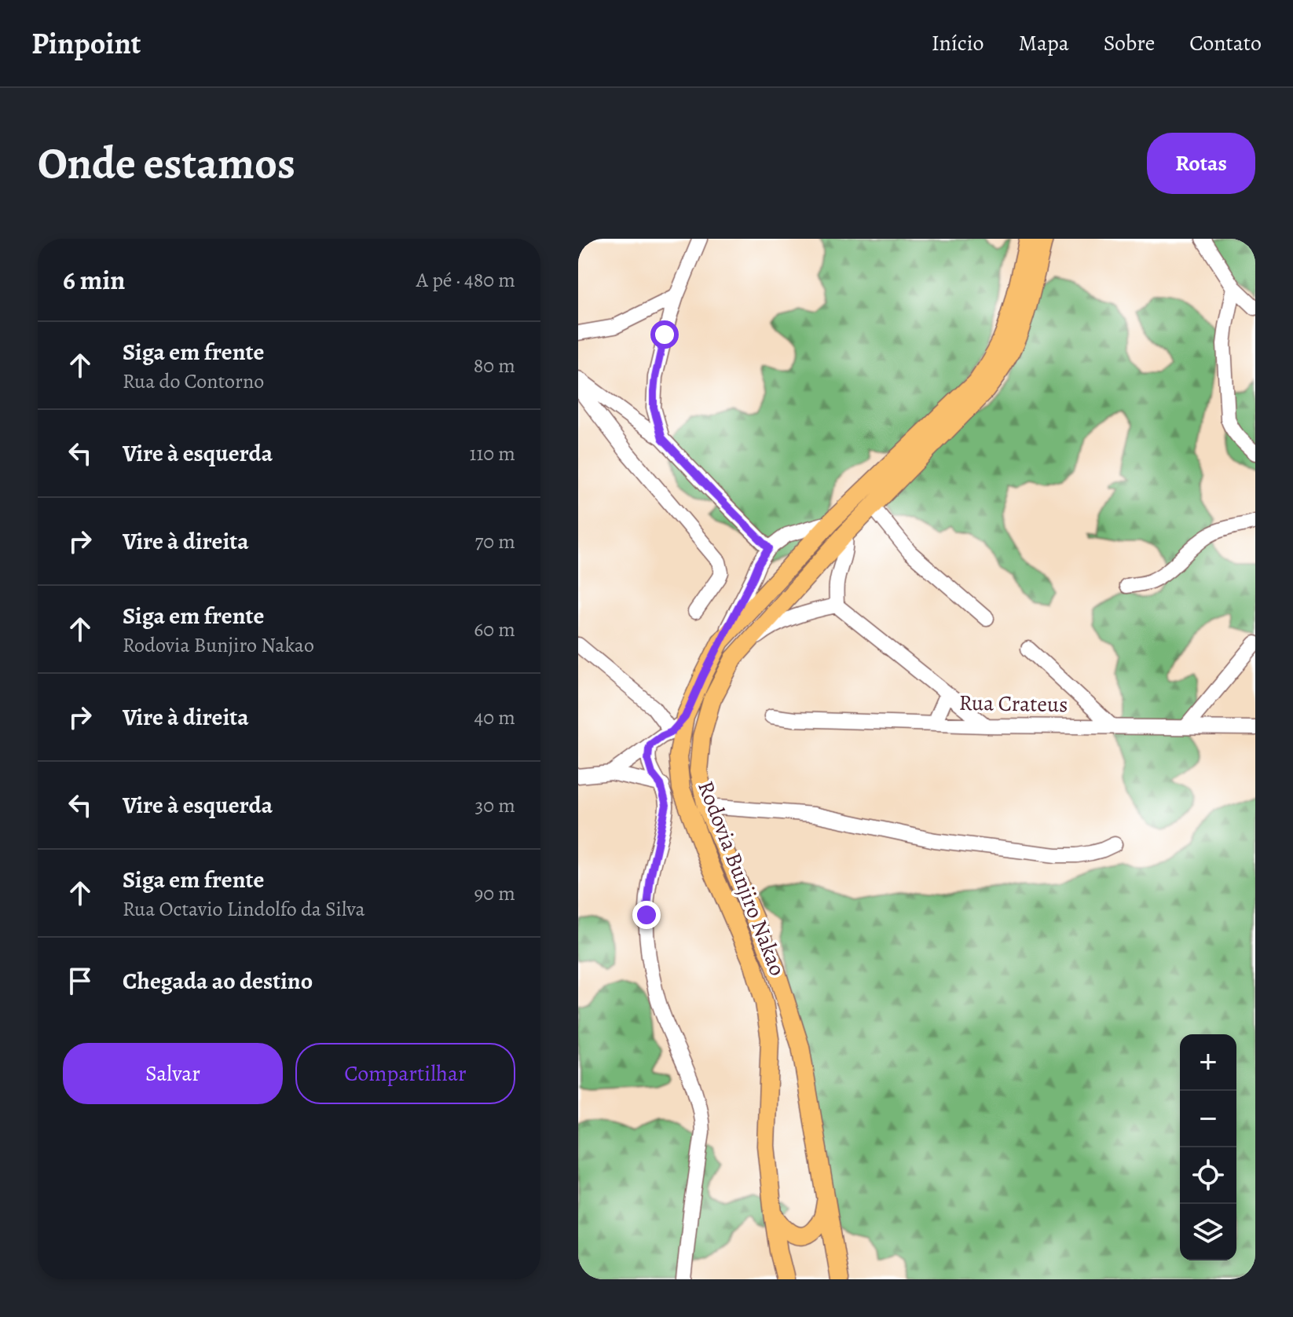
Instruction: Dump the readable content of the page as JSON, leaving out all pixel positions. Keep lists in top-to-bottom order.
{
  "streets": {
    "main road": ["Rodovia Bunjiro Nakao"],
    "street": ["Rua Crateus"]
  },
  "page": {
    "header": "Pinpoint",
    "nav": [
      "Início",
      "Mapa",
      "Sobre",
      "Contato"
    ],
    "buttons": [
      "Rotas",
      ["Salvar", "Compartilhar"]
    ],
    "title": "Onde estamos",
    "heading": ["6 min", "A pé · 480 m"],
    "list": [
      ["Siga em frente", "Rua do Contorno", "80 m"],
      ["Vire à esquerda", "110 m"],
      ["Vire à direita", "70 m"],
      ["Siga em frente", "Rodovia Bunjiro Nakao", "60 m"],
      ["Vire à direita", "40 m"],
      ["Vire à esquerda", "30 m"],
      ["Siga em frente", "Rua Octavio Lindolfo da Silva", "90 m"],
      "Chegada ao destino"
    ],
    "map_buttons": ["+", "−"]
  }
}
